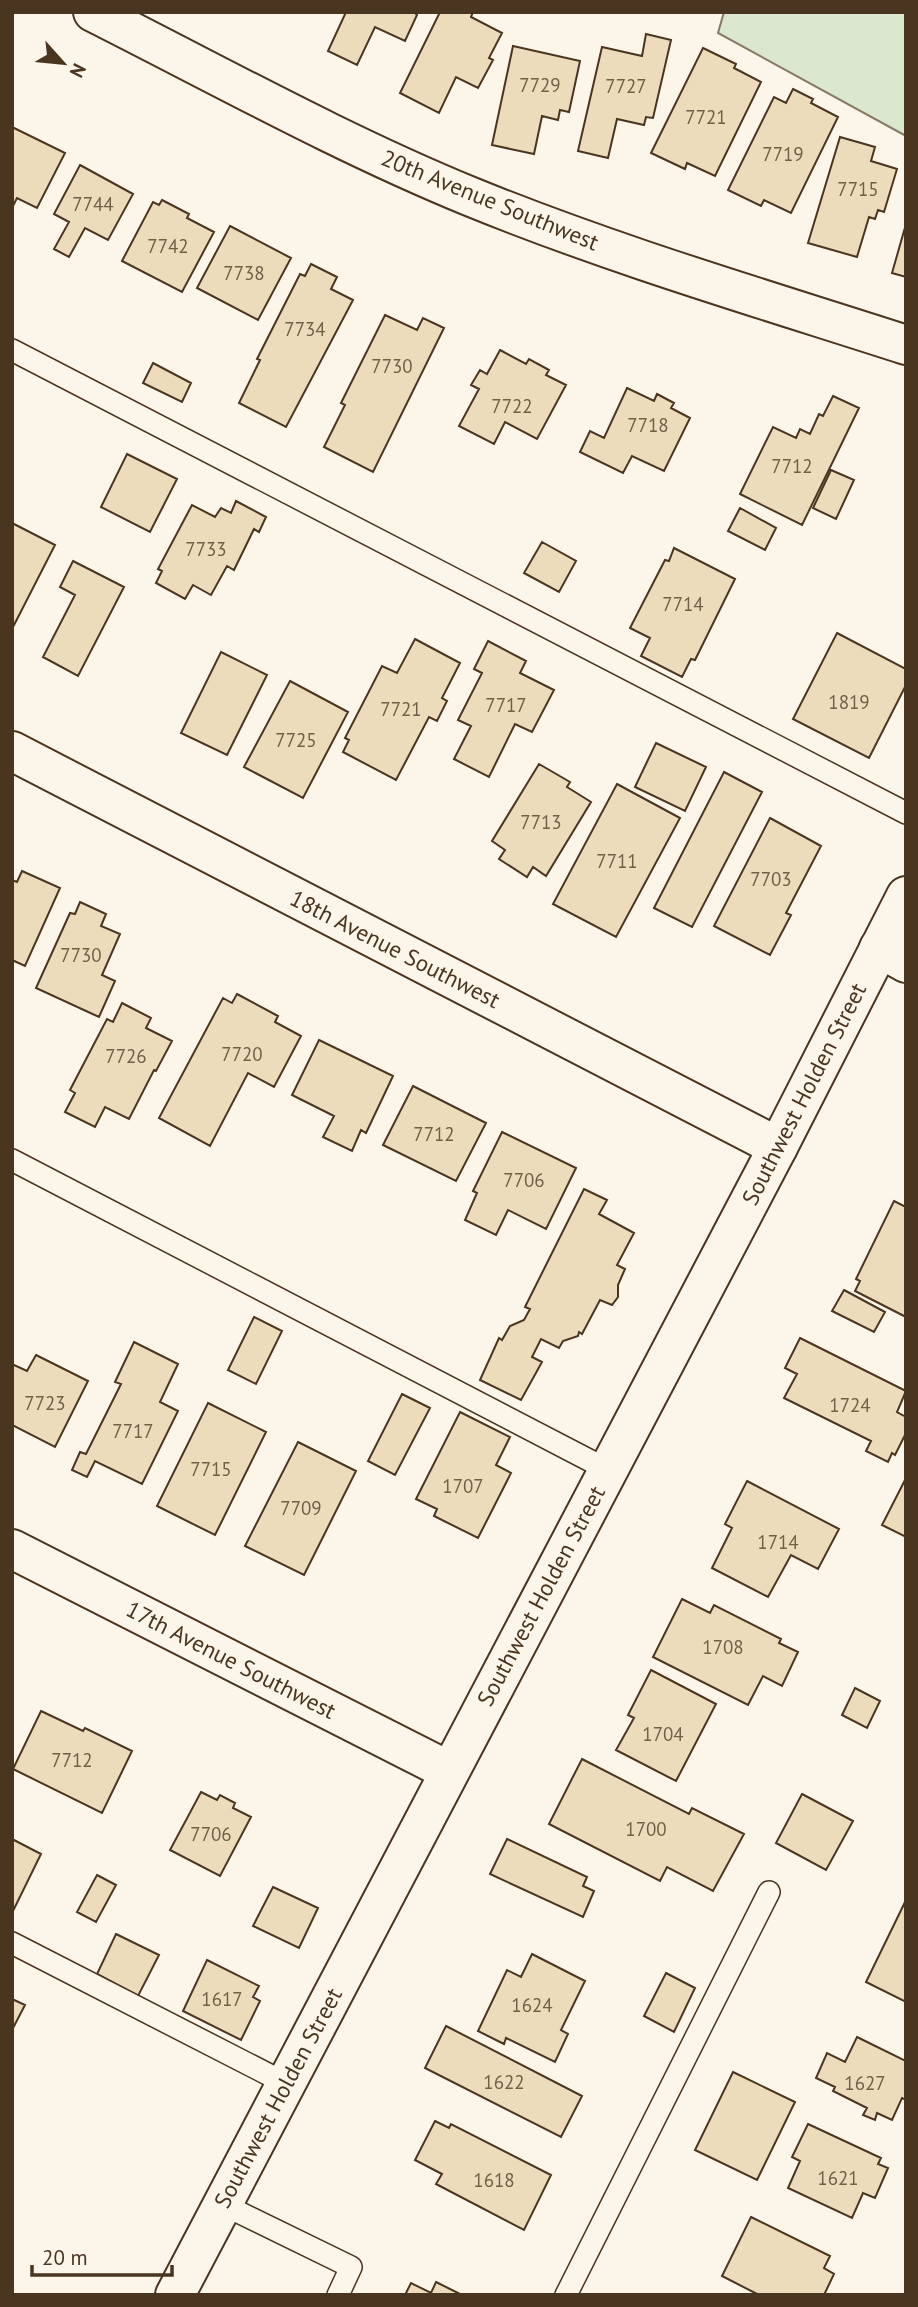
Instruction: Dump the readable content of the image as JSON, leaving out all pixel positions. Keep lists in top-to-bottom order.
{
  "streets": {
    "street": [
      "20th Avenue Southwest",
      "18th Avenue Southwest",
      "Southwest Holden Street",
      "17th Avenue Southwest"
    ]
  },
  "crossings": [
    ["18th Avenue Southwest", "Southwest Holden Street"],
    ["Southwest Holden Street", "17th Avenue Southwest"]
  ],
  "house_numbers": [
    "7729",
    "7727",
    "7721",
    "7719",
    "7715",
    "7744",
    "7742",
    "7738",
    "7734",
    "7730",
    "7722",
    "7718",
    "7712",
    "7733",
    "7714",
    "1819",
    "7717",
    "7721",
    "7725",
    "7713",
    "7711",
    "7703",
    "7730",
    "7720",
    "7726",
    "7712",
    "7706",
    "7723",
    "1724",
    "7717",
    "7715",
    "1707",
    "7709",
    "1714",
    "1708",
    "1704",
    "7712",
    "1700",
    "7706",
    "1617",
    "1624",
    "1622",
    "1627",
    "1621",
    "1618"
  ],
  "scale_bar": "20 m",
  "north": "bottom right"
}
